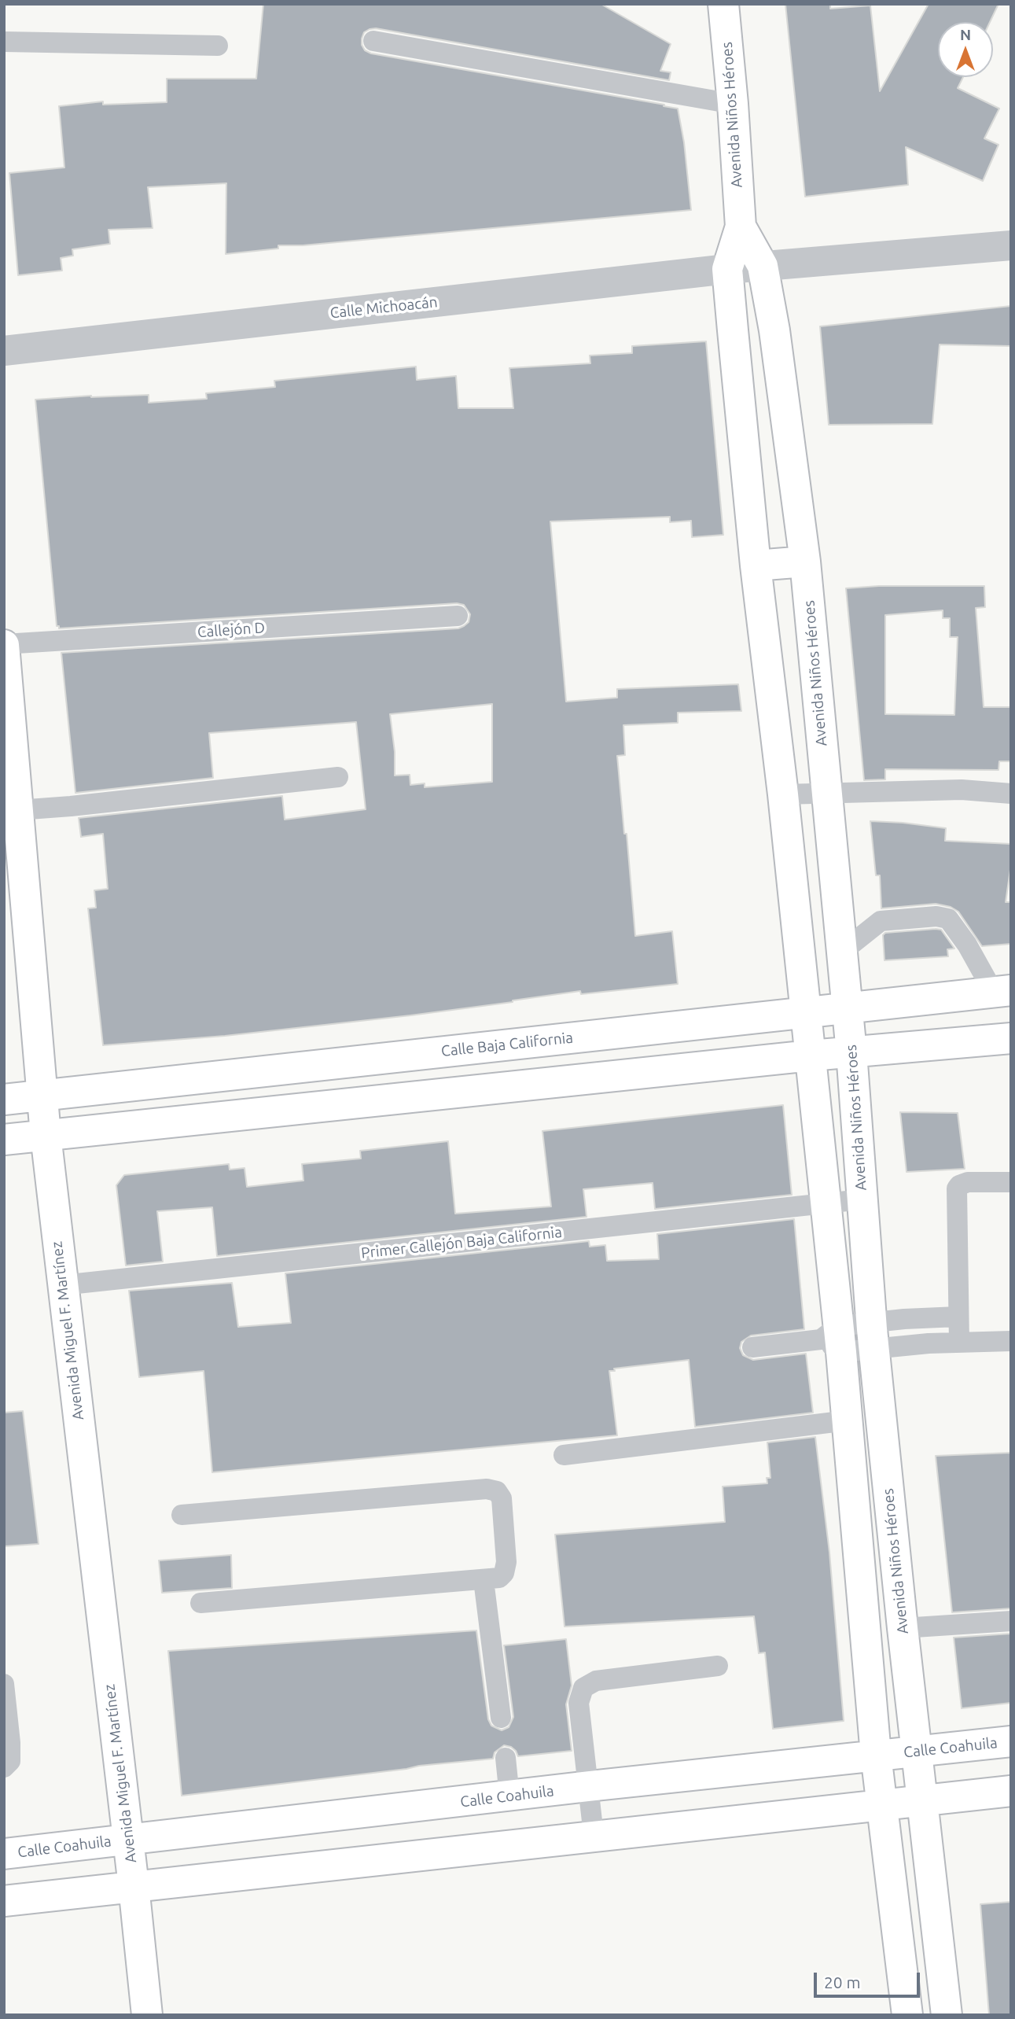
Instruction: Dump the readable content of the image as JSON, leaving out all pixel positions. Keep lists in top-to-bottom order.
{
  "streets": {
    "street": [
      "Avenida Niños Héroes",
      "Calle Michoacán",
      "Calle Baja California",
      "Avenida Miguel F. Martínez",
      "Calle Coahuila"
    ],
    "lane": ["Callejón D", "Primer Callejón Baja California"]
  },
  "crossings": [
    ["Avenida Niños Héroes", "Calle Michoacán"],
    ["Avenida Niños Héroes", "Calle Baja California"],
    ["Avenida Niños Héroes", "Primer Callejón Baja California"],
    ["Avenida Niños Héroes", "Calle Coahuila"],
    ["Callejón D", "Avenida Miguel F. Martínez"],
    ["Calle Baja California", "Avenida Miguel F. Martínez"],
    ["Primer Callejón Baja California", "Avenida Miguel F. Martínez"],
    ["Avenida Miguel F. Martínez", "Calle Coahuila"]
  ],
  "scale_bar": "20 m",
  "north": "top"
}
